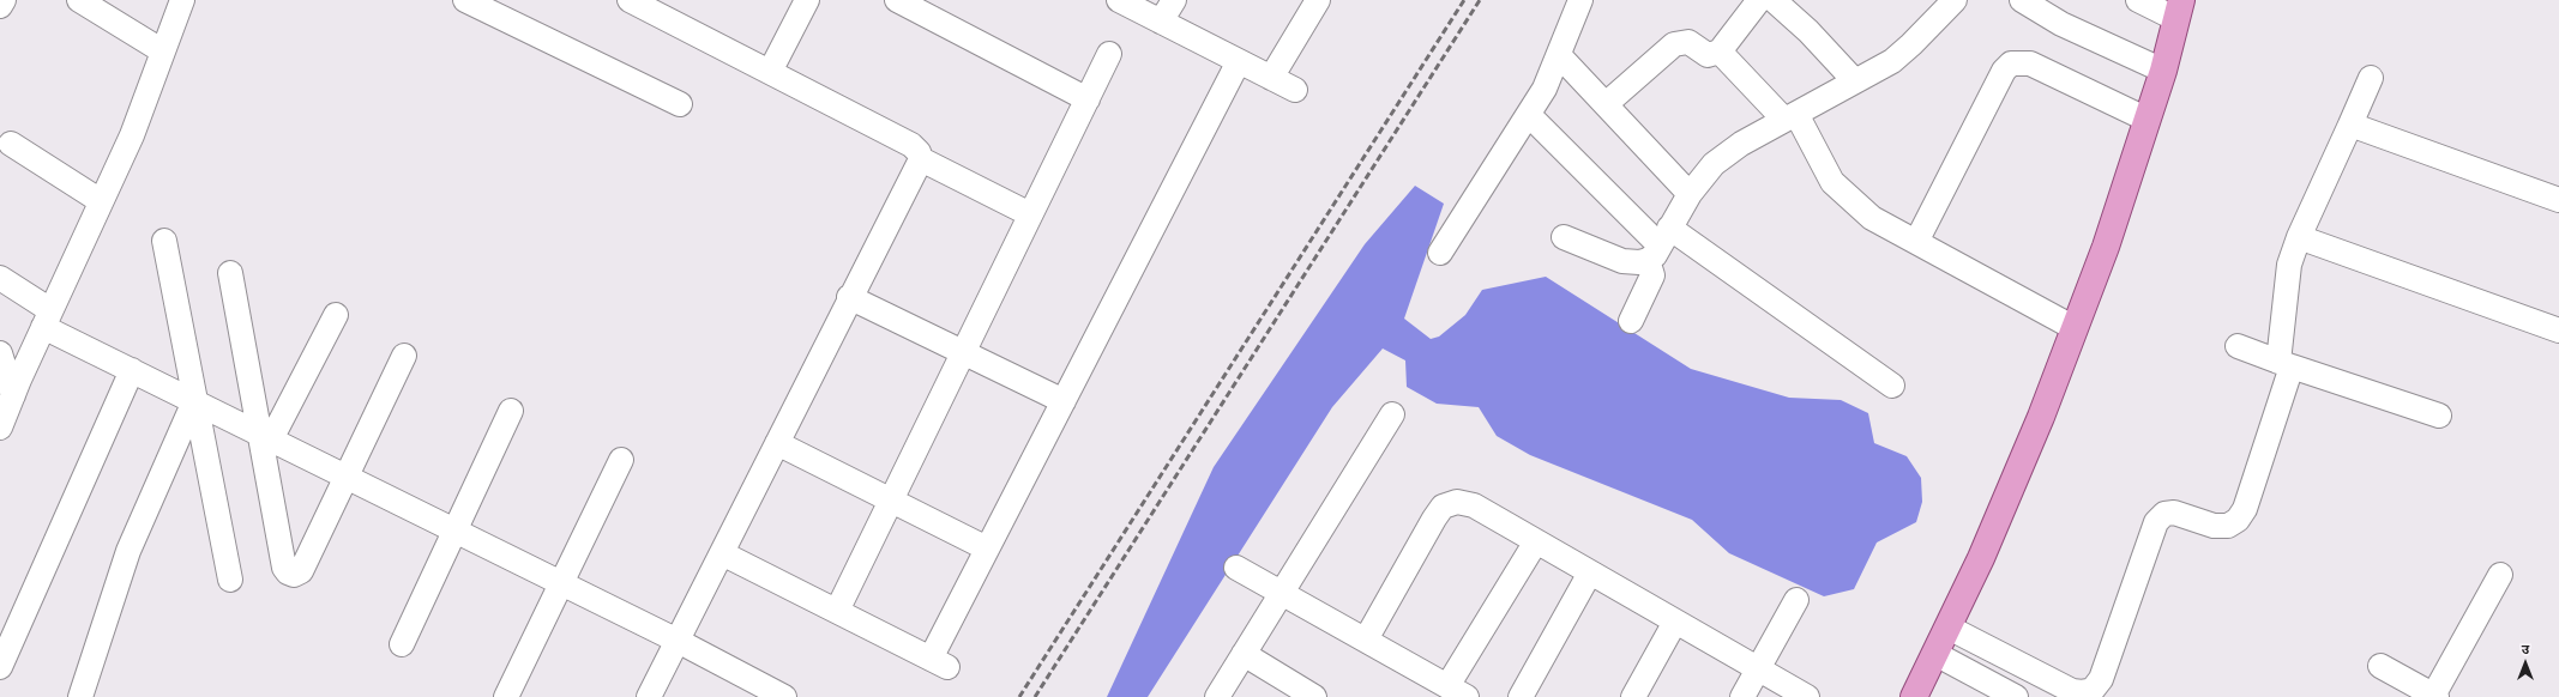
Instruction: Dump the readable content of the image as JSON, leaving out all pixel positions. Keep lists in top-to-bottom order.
{
  "north": "top"
}
